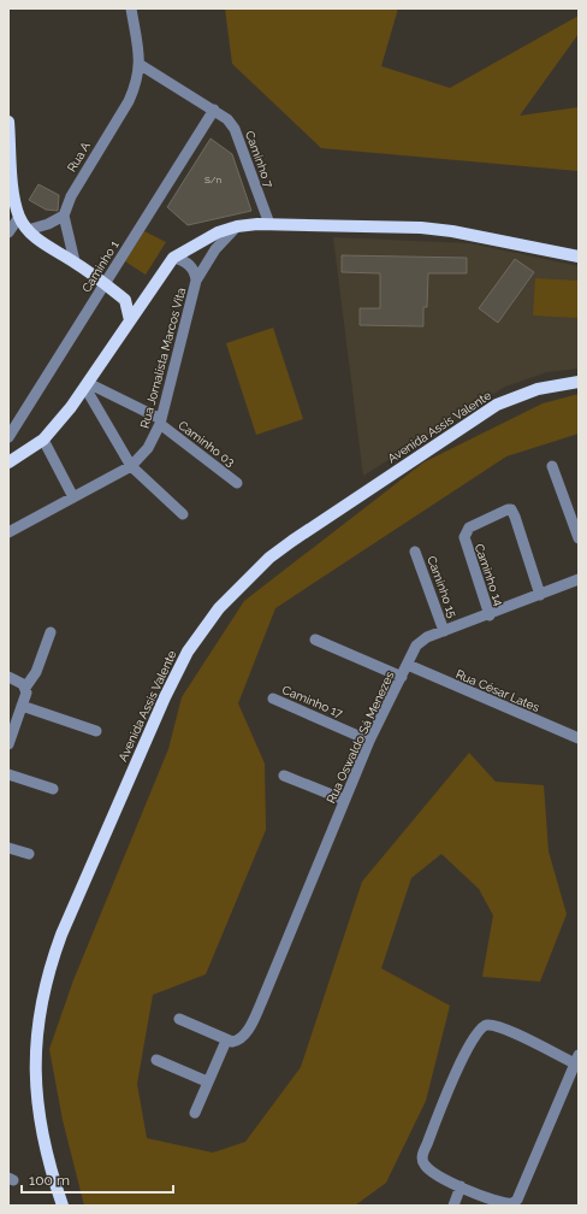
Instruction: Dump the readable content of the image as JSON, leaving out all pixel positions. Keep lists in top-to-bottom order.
{
  "streets": {
    "main road": ["Avenida Assis Valente"],
    "street": [
      "Rua A",
      "Caminho 7",
      "Caminho 1",
      "Rua Jornalista Marcos Vita",
      "Caminho 03",
      "Caminho 14",
      "Caminho 15",
      "Rua César Lates",
      "Caminho 17",
      "Rua Oswaldo Sá Menezes"
    ]
  },
  "crossings": [
    ["Rua A", "Caminho 7"],
    ["Caminho 7", "Caminho 1"],
    ["Rua Jornalista Marcos Vita", "Caminho 03"],
    ["Caminho 14", "Rua Oswaldo Sá Menezes"],
    ["Caminho 15", "Rua Oswaldo Sá Menezes"],
    ["Rua César Lates", "Rua Oswaldo Sá Menezes"],
    ["Caminho 17", "Rua Oswaldo Sá Menezes"]
  ],
  "house_numbers": ["S/n"],
  "scale_bar": "100 m"
}
